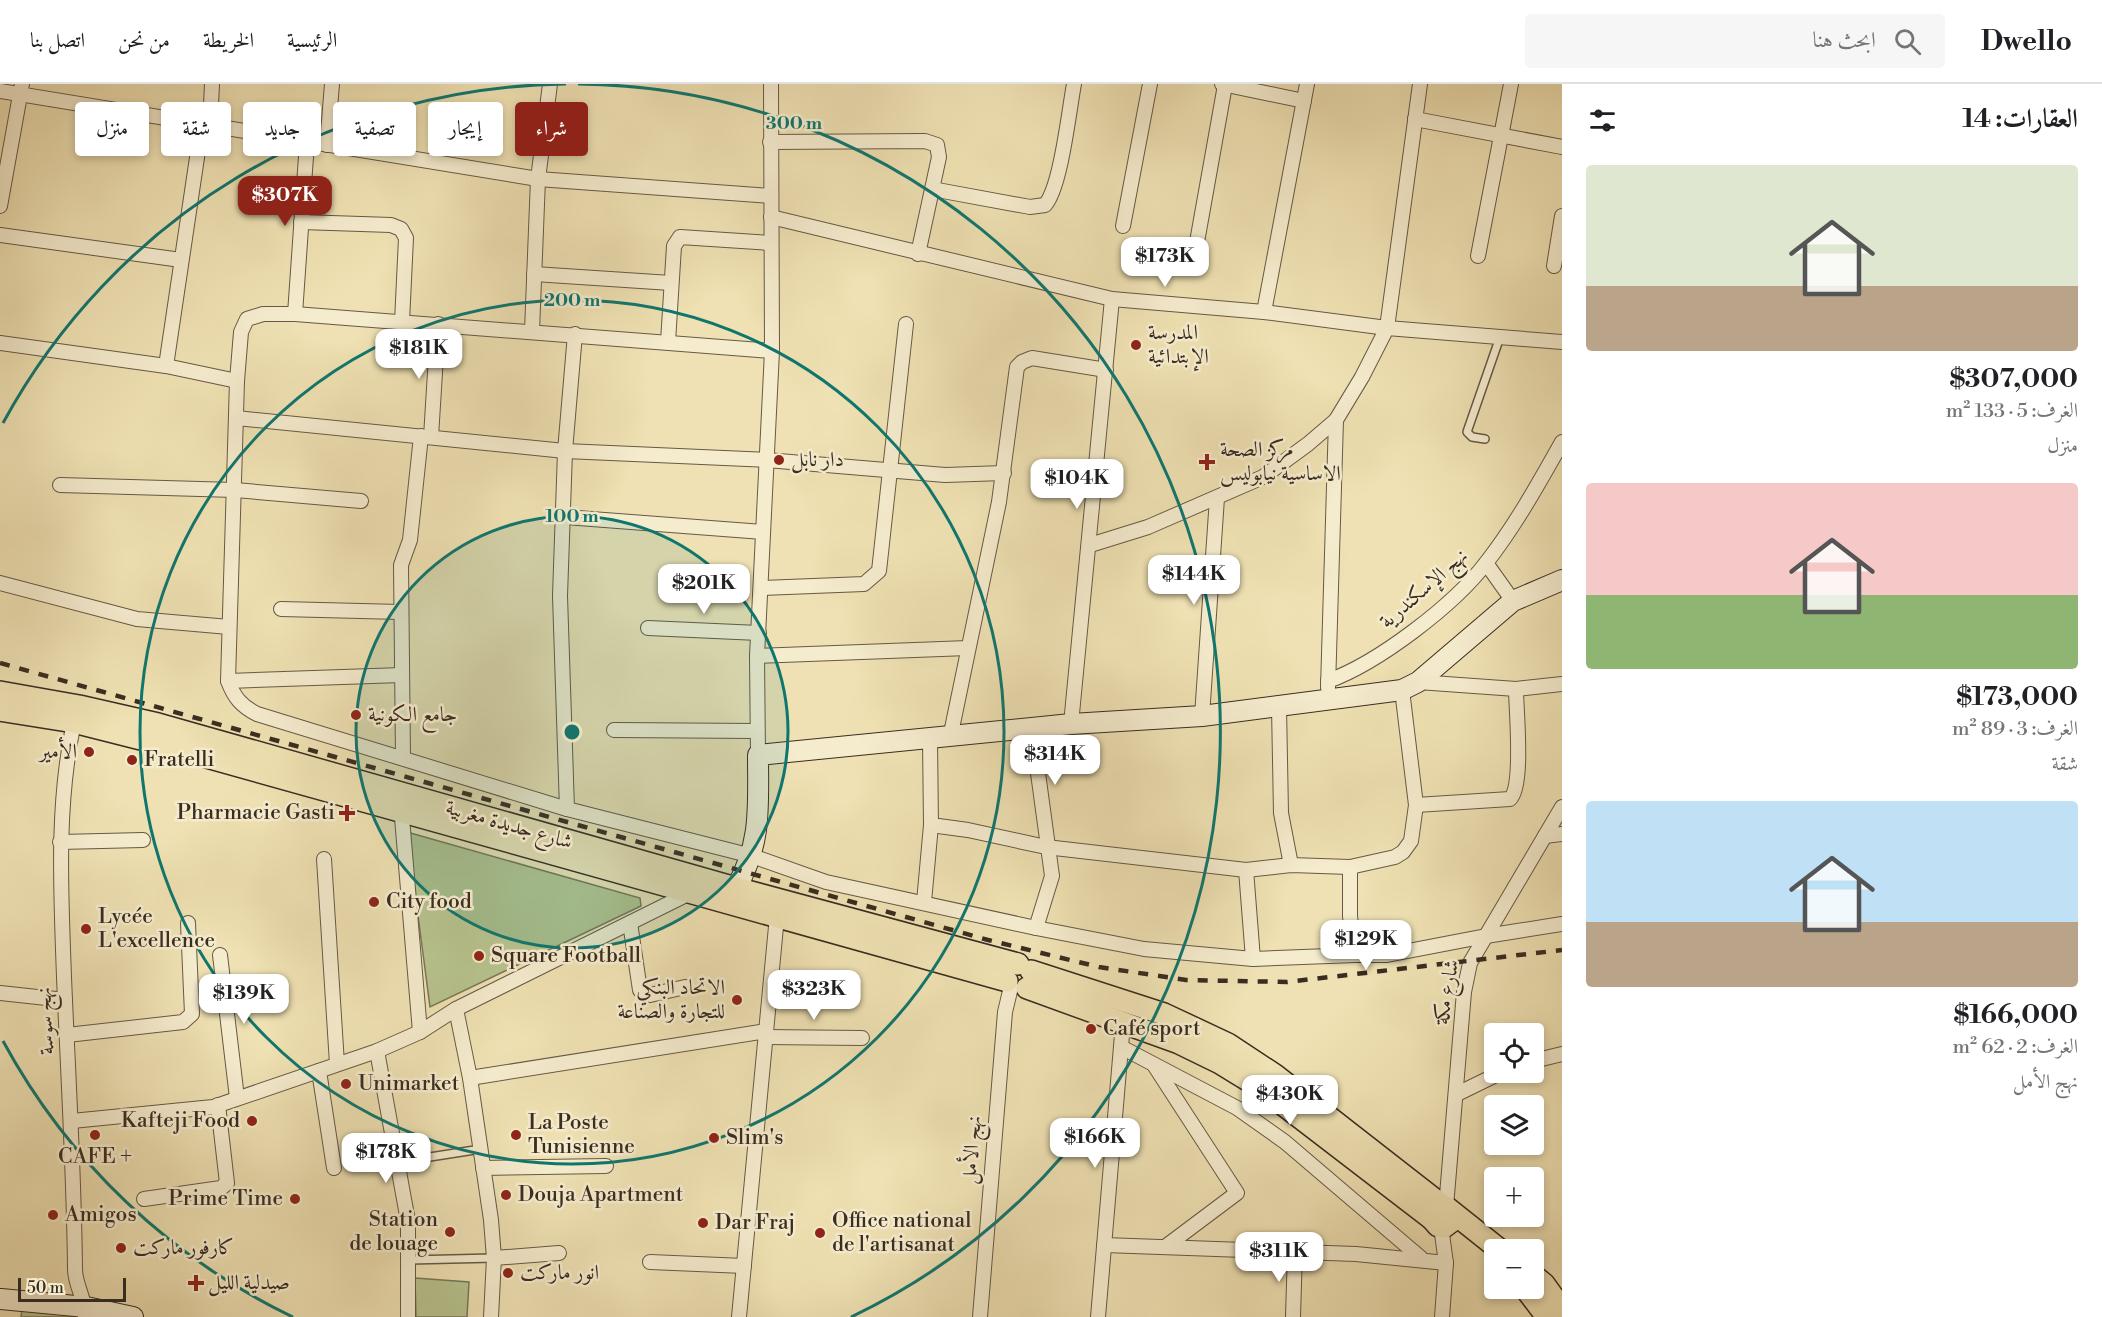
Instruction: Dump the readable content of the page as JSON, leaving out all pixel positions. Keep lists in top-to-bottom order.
{
  "streets": {
    "main road": ["شارع جديدة مغربية"],
    "street": [
      "نهج الإسكندرية",
      "شارع مكة",
      "نهج سوسة",
      "نهج الأمل"
    ]
  },
  "crossings": [
    ["شارع جديدة مغربية", "نهج سوسة"],
    ["شارع جديدة مغربية", "نهج الأمل"]
  ],
  "places": {
    "other": [
      "المدرسة الإبتدائية",
      "دار نابل",
      "جامع الكونية",
      "الأمير",
      "Fratelli",
      "City food",
      "Lycée L'excellence",
      "Square Football",
      "الاتحاد البنكي للتجارة والصناعة",
      "Café sport",
      "Unimarket",
      "Kafteji Food",
      "CAFE +",
      "La Poste Tunisienne",
      "Slim's",
      "Douja Apartment",
      "Prime Time",
      "Amigos",
      "Dar Fraj",
      "Station de louage",
      "Office national de l'artisanat",
      "كارفور ماركت",
      "انور ماركت"
    ],
    "health": ["مركز الصحة الاساسية نيابوليس", "Pharmacie Gasti", "صيدلية الليل"]
  },
  "scale_bar": "50 m",
  "page": {
    "header": "Dwello",
    "search": "ابحث هنا",
    "nav": [
      "الرئيسية",
      "الخريطة",
      "من نحن",
      "اتصل بنا"
    ],
    "heading": "العقارات: 14",
    "chip": [
      "شراء",
      "إيجار",
      "تصفية",
      "جديد",
      "شقة",
      "منزل"
    ],
    "list": [
      {
        "name": "$307,000",
        "note": "الغرف: 5 · 133 m² · منزل"
      },
      {
        "name": "$173,000",
        "note": "الغرف: 3 · 89 m² · شقة"
      },
      {
        "name": "$166,000",
        "note": "الغرف: 2 · 62 m² · نهج الأمل"
      }
    ],
    "price": [
      "$307K",
      "$173K",
      "$181K",
      "$104K",
      "$144K",
      "$201K",
      "$314K",
      "$129K",
      "$323K",
      "$139K",
      "$430K",
      "$166K",
      "$178K",
      "$311K"
    ],
    "map_buttons": ["+", "−"],
    "scale": "50 m"
  },
  "rings": ["300 m", "200 m", "100 m"]
}
